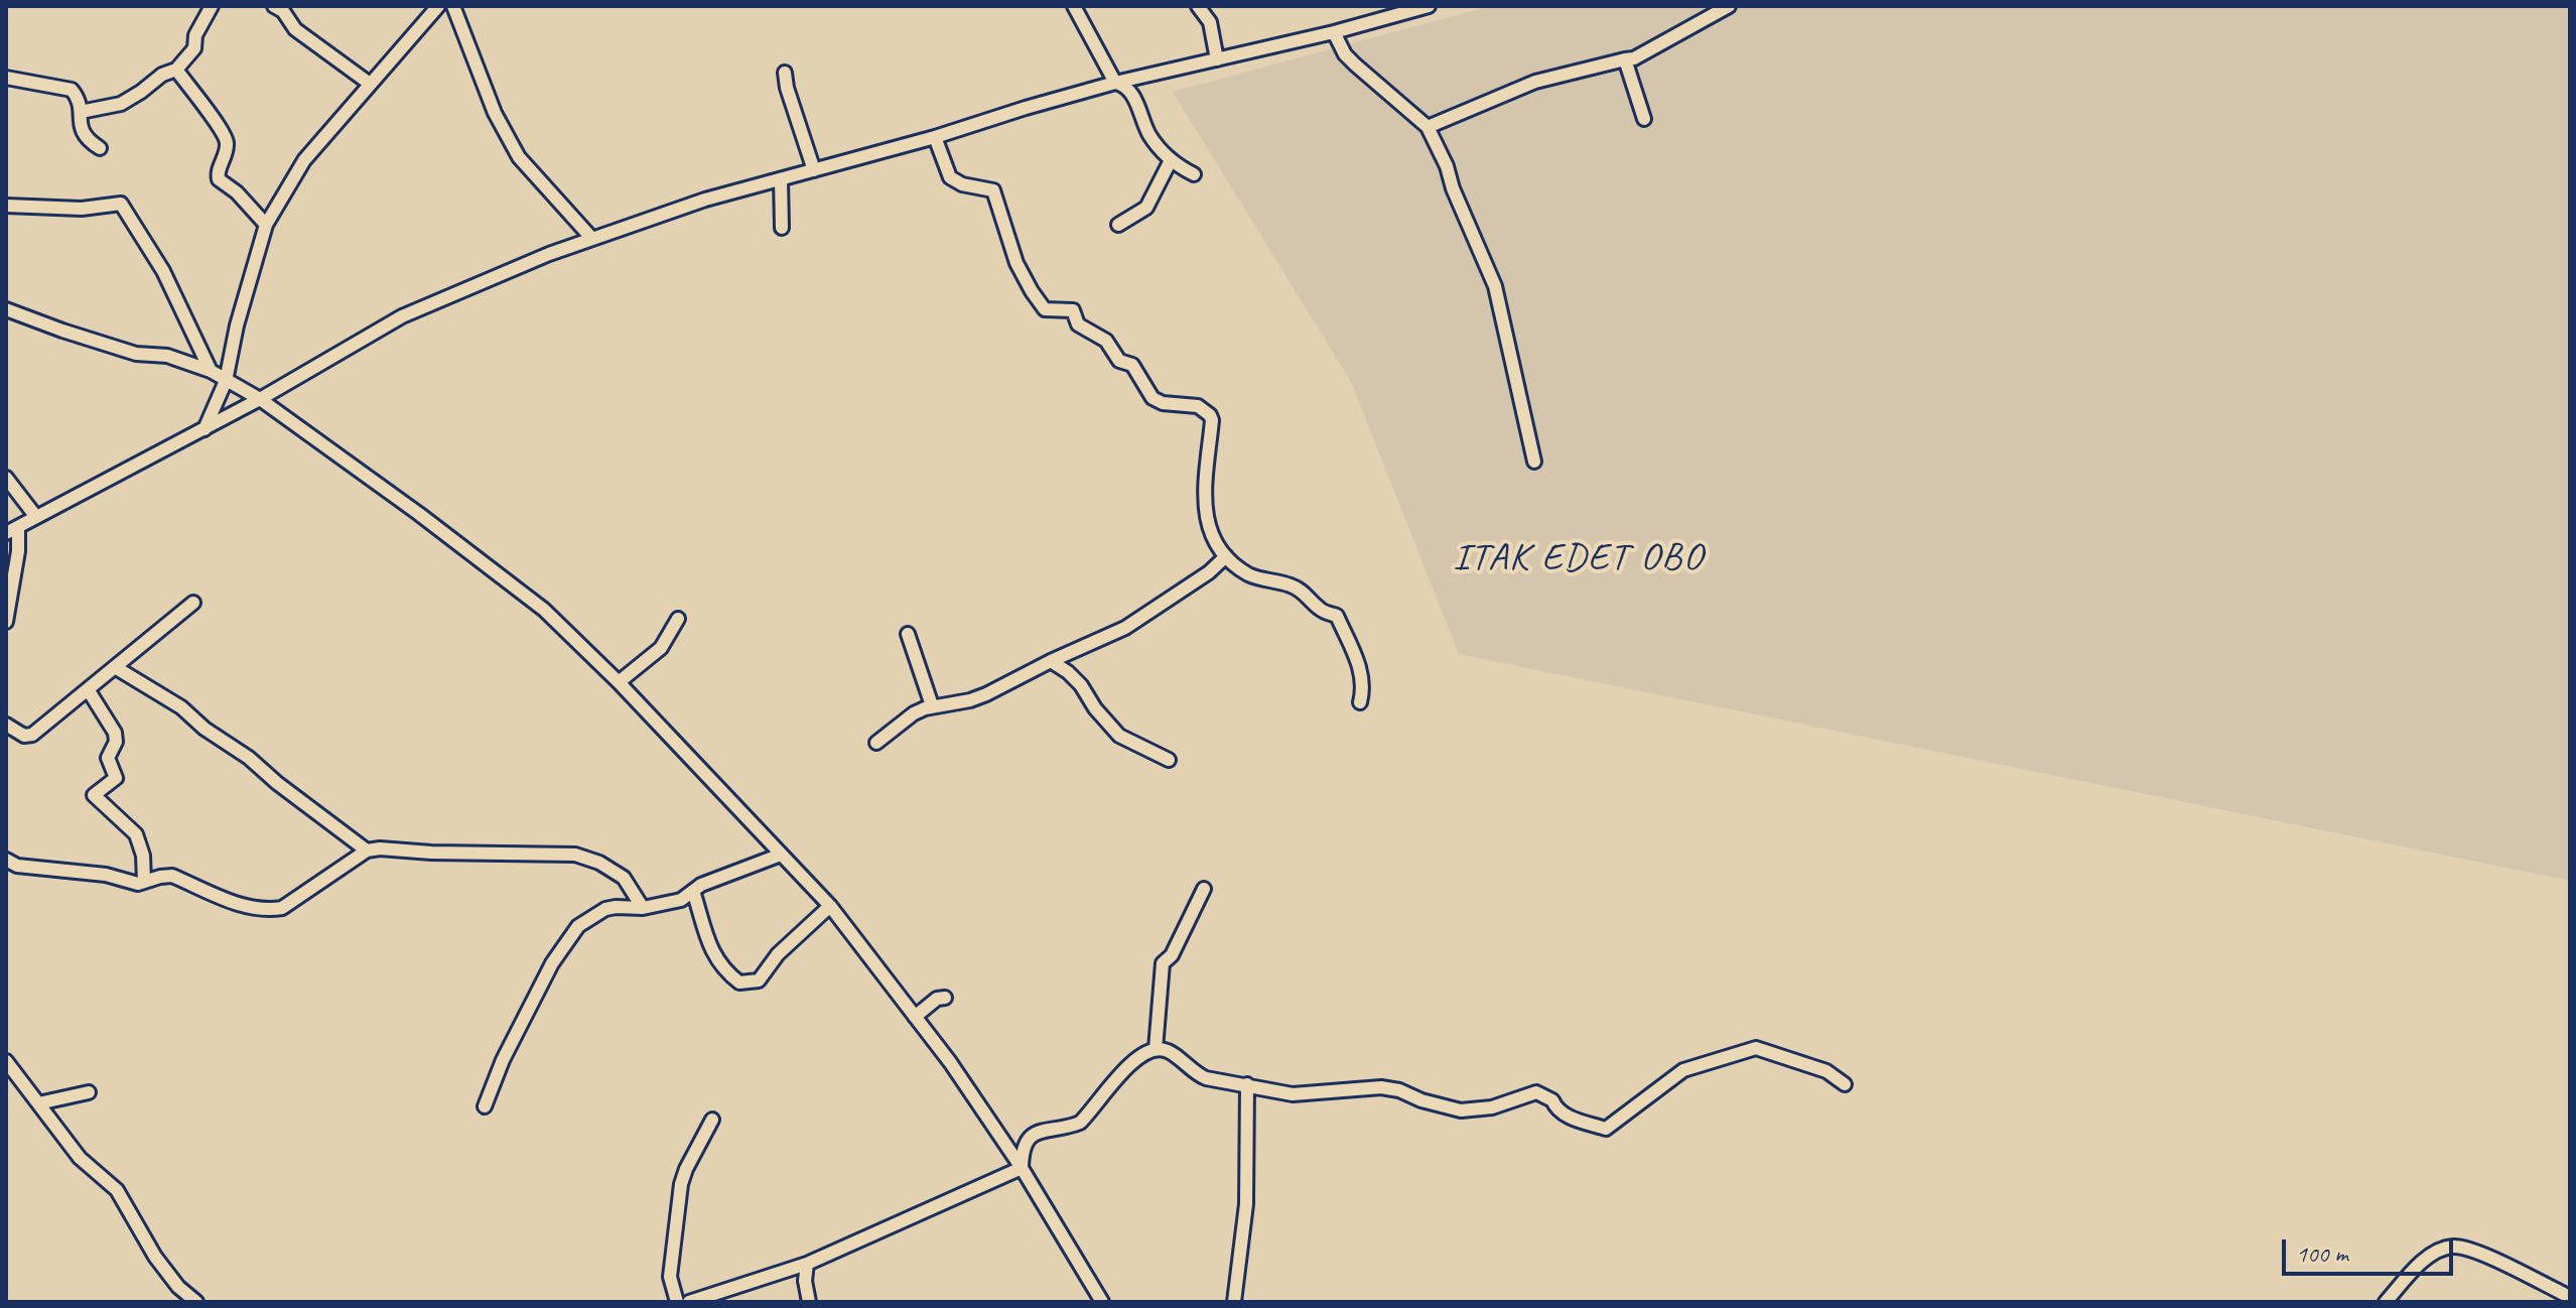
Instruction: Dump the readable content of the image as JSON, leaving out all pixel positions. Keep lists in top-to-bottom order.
{
  "districts": ["ITAK EDET OBO"],
  "scale_bar": "100 m"
}
